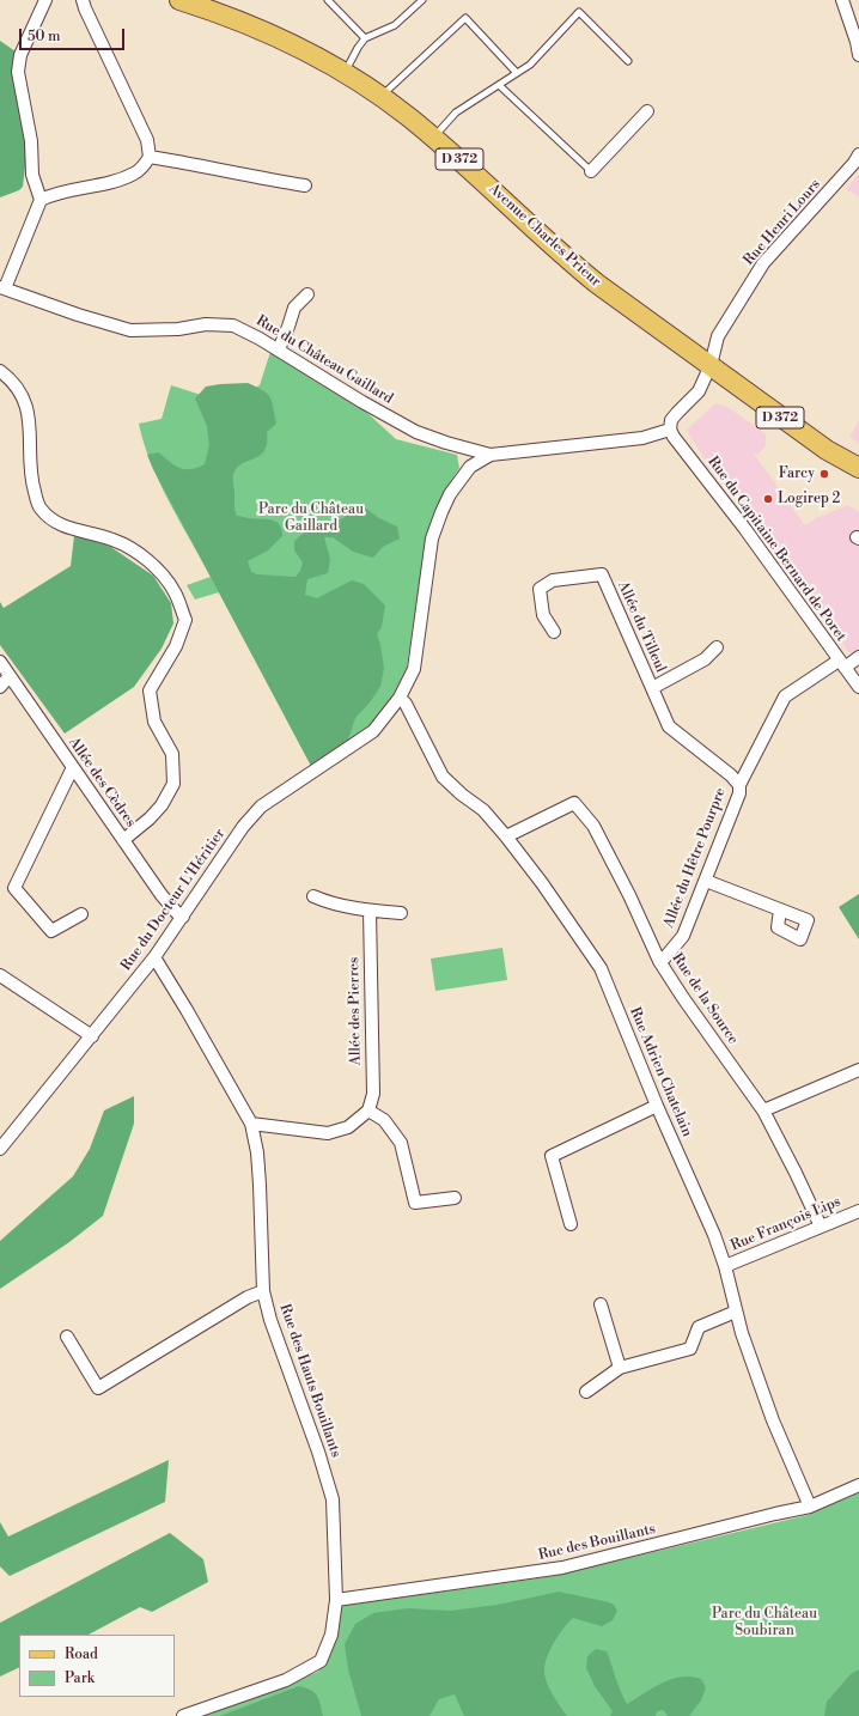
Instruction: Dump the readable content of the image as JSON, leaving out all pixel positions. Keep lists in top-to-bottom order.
{
  "streets": {
    "main road": ["D 372", "Avenue Charles Prieur"],
    "street": [
      "Rue Henri Lours",
      "Rue du Château Gaillard",
      "Rue du Capitaine Bernard de Poret",
      "Allée du Tilleul",
      "Allée des Cèdres",
      "Allée du Hêtre Pourpre",
      "Rue du Docteur L'Héritier",
      "Rue de la Source",
      "Allée des Pierres",
      "Rue Adrien Chatelain",
      "Rue François Lips",
      "Rue des Hauts Bouillants",
      "Rue des Bouillants"
    ]
  },
  "crossings": [
    ["D 372", "Rue Henri Lours"],
    ["D 372", "Avenue Charles Prieur"],
    ["Rue Henri Lours", "Avenue Charles Prieur"],
    ["Rue Henri Lours", "Rue du Capitaine Bernard de Poret"],
    ["Rue du Capitaine Bernard de Poret", "Allée du Hêtre Pourpre"],
    ["Allée du Tilleul", "Allée du Hêtre Pourpre"],
    ["Allée des Cèdres", "Rue du Docteur L'Héritier"],
    ["Allée du Hêtre Pourpre", "Rue de la Source"],
    ["Rue du Docteur L'Héritier", "Rue Adrien Chatelain"],
    ["Rue du Docteur L'Héritier", "Rue des Hauts Bouillants"],
    ["Rue de la Source", "Rue Adrien Chatelain"],
    ["Rue de la Source", "Rue François Lips"],
    ["Rue Adrien Chatelain", "Rue François Lips"],
    ["Rue Adrien Chatelain", "Rue des Bouillants"],
    ["Rue des Hauts Bouillants", "Rue des Bouillants"]
  ],
  "parks": ["Parc du Château Gaillard", "Parc du Château Soubiran"],
  "places": ["Farcy", "Logirep 2"],
  "legend": ["Road", "Park"],
  "scale_bar": "50 m"
}
